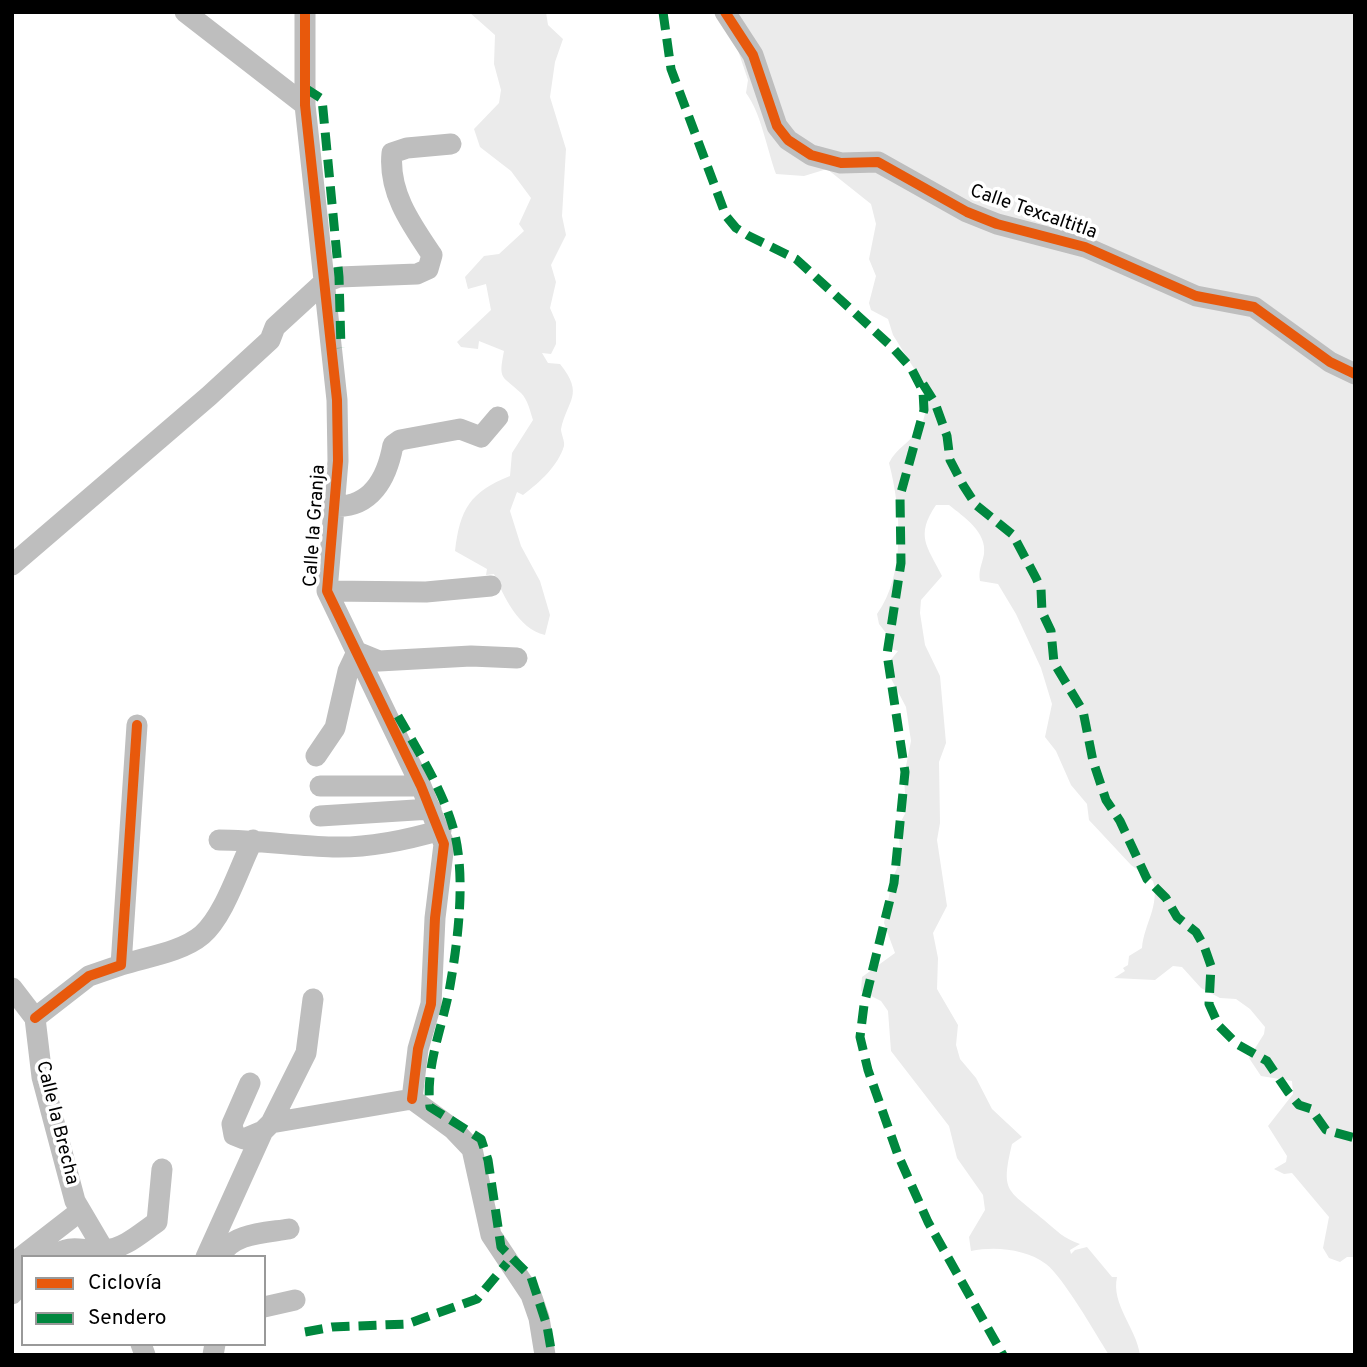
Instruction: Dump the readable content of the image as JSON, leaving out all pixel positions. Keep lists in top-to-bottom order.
{
  "streets": {
    "street": ["Calle Texcaltitla", "Calle la Granja", "Calle la Brecha"]
  },
  "legend": ["Ciclovía", "Sendero"]
}
